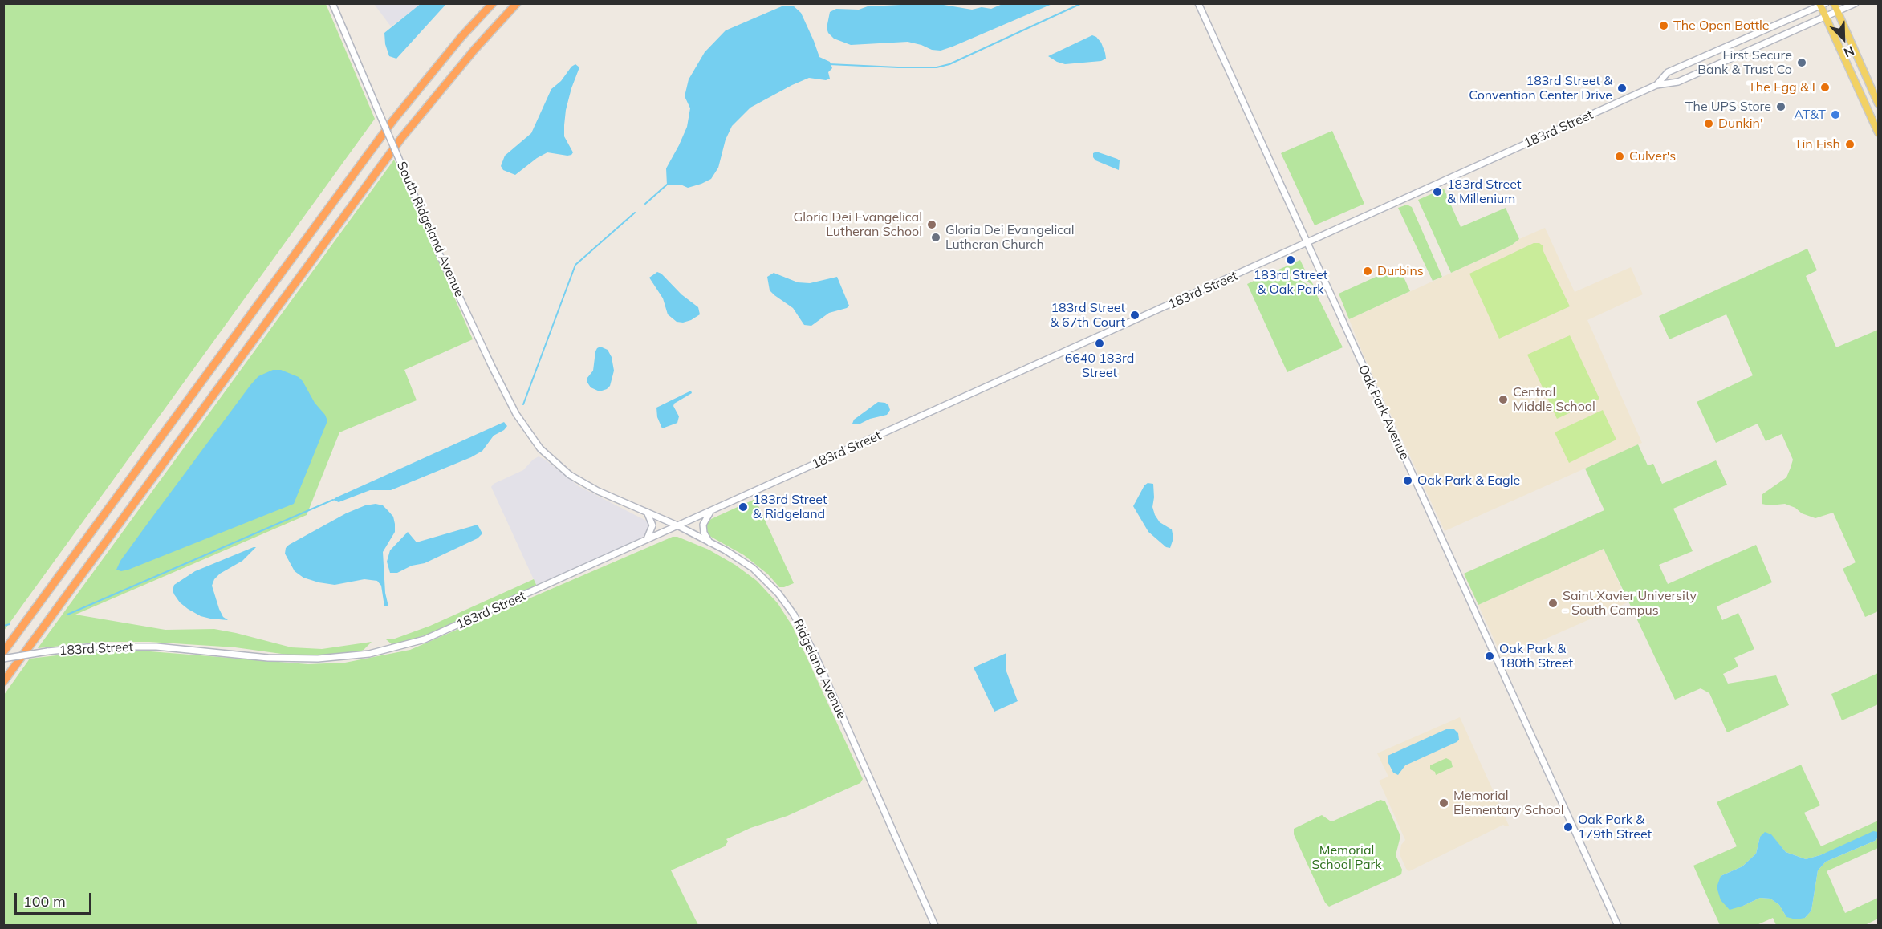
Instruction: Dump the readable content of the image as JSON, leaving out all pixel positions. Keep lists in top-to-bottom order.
{
  "streets": {
    "street": [
      "183rd Street",
      "South Ridgeland Avenue",
      "Oak Park Avenue",
      "Ridgeland Avenue"
    ]
  },
  "crossings": [
    ["183rd Street", "Oak Park Avenue"],
    ["183rd Street", "Ridgeland Avenue"],
    ["South Ridgeland Avenue", "Ridgeland Avenue"]
  ],
  "parks": ["Memorial School Park"],
  "places": [
    "The Open Bottle",
    "First Secure Bank & Trust Co",
    "The Egg & I",
    "183rd Street & Convention Center Drive",
    "The UPS Store",
    "AT&T",
    "Dunkin'",
    "Tin Fish",
    "Culver's",
    "183rd Street & Millenium",
    "Gloria Dei Evangelical Lutheran School",
    "Gloria Dei Evangelical Lutheran Church",
    "183rd Street & Oak Park",
    "Durbins",
    "183rd Street & 67th Court",
    "6640 183rd Street",
    "Central Middle School",
    "Oak Park & Eagle",
    "183rd Street & Ridgeland",
    "Saint Xavier University - South Campus",
    "Oak Park & 180th Street",
    "Memorial Elementary School",
    "Oak Park & 179th Street"
  ],
  "scale_bar": "100 m",
  "north": "bottom right"
}
